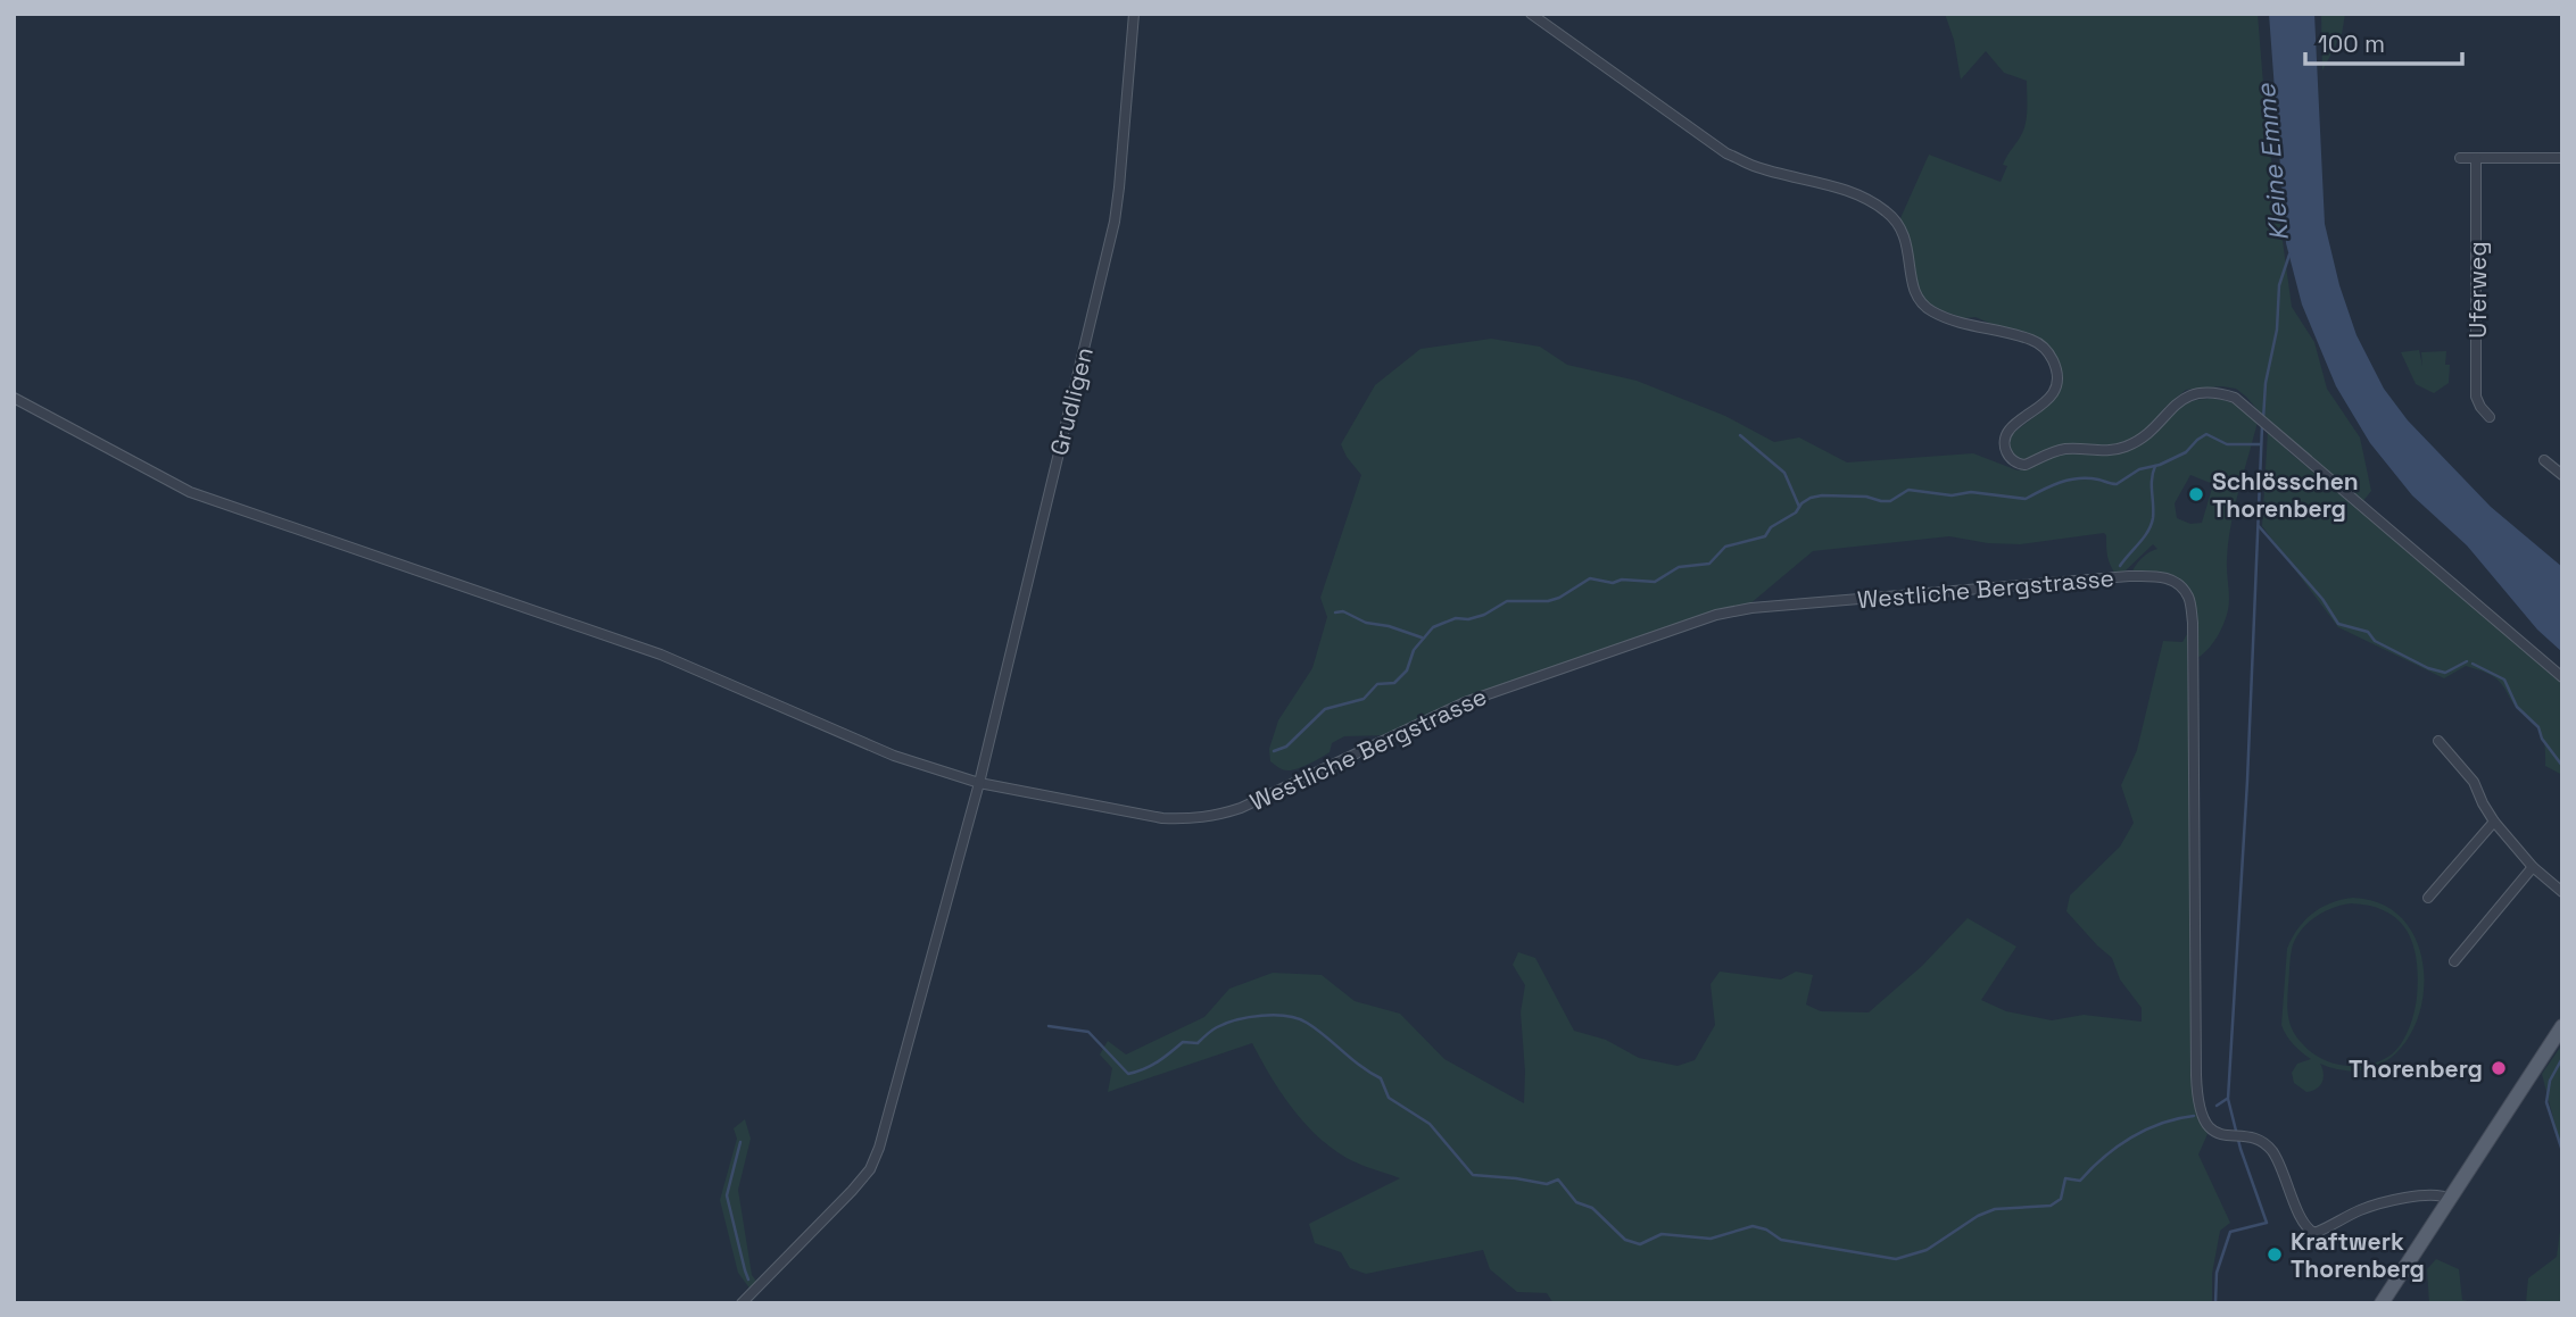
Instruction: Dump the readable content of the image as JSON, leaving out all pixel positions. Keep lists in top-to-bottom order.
{
  "streets": {
    "street": ["Uferweg", "Grudligen", "Westliche Bergstrasse"]
  },
  "crossings": [
    ["Grudligen", "Westliche Bergstrasse"]
  ],
  "water": ["Kleine Emme"],
  "places": ["Schlösschen Thorenberg", "Thorenberg", "Kraftwerk Thorenberg"],
  "scale_bar": "100 m"
}
